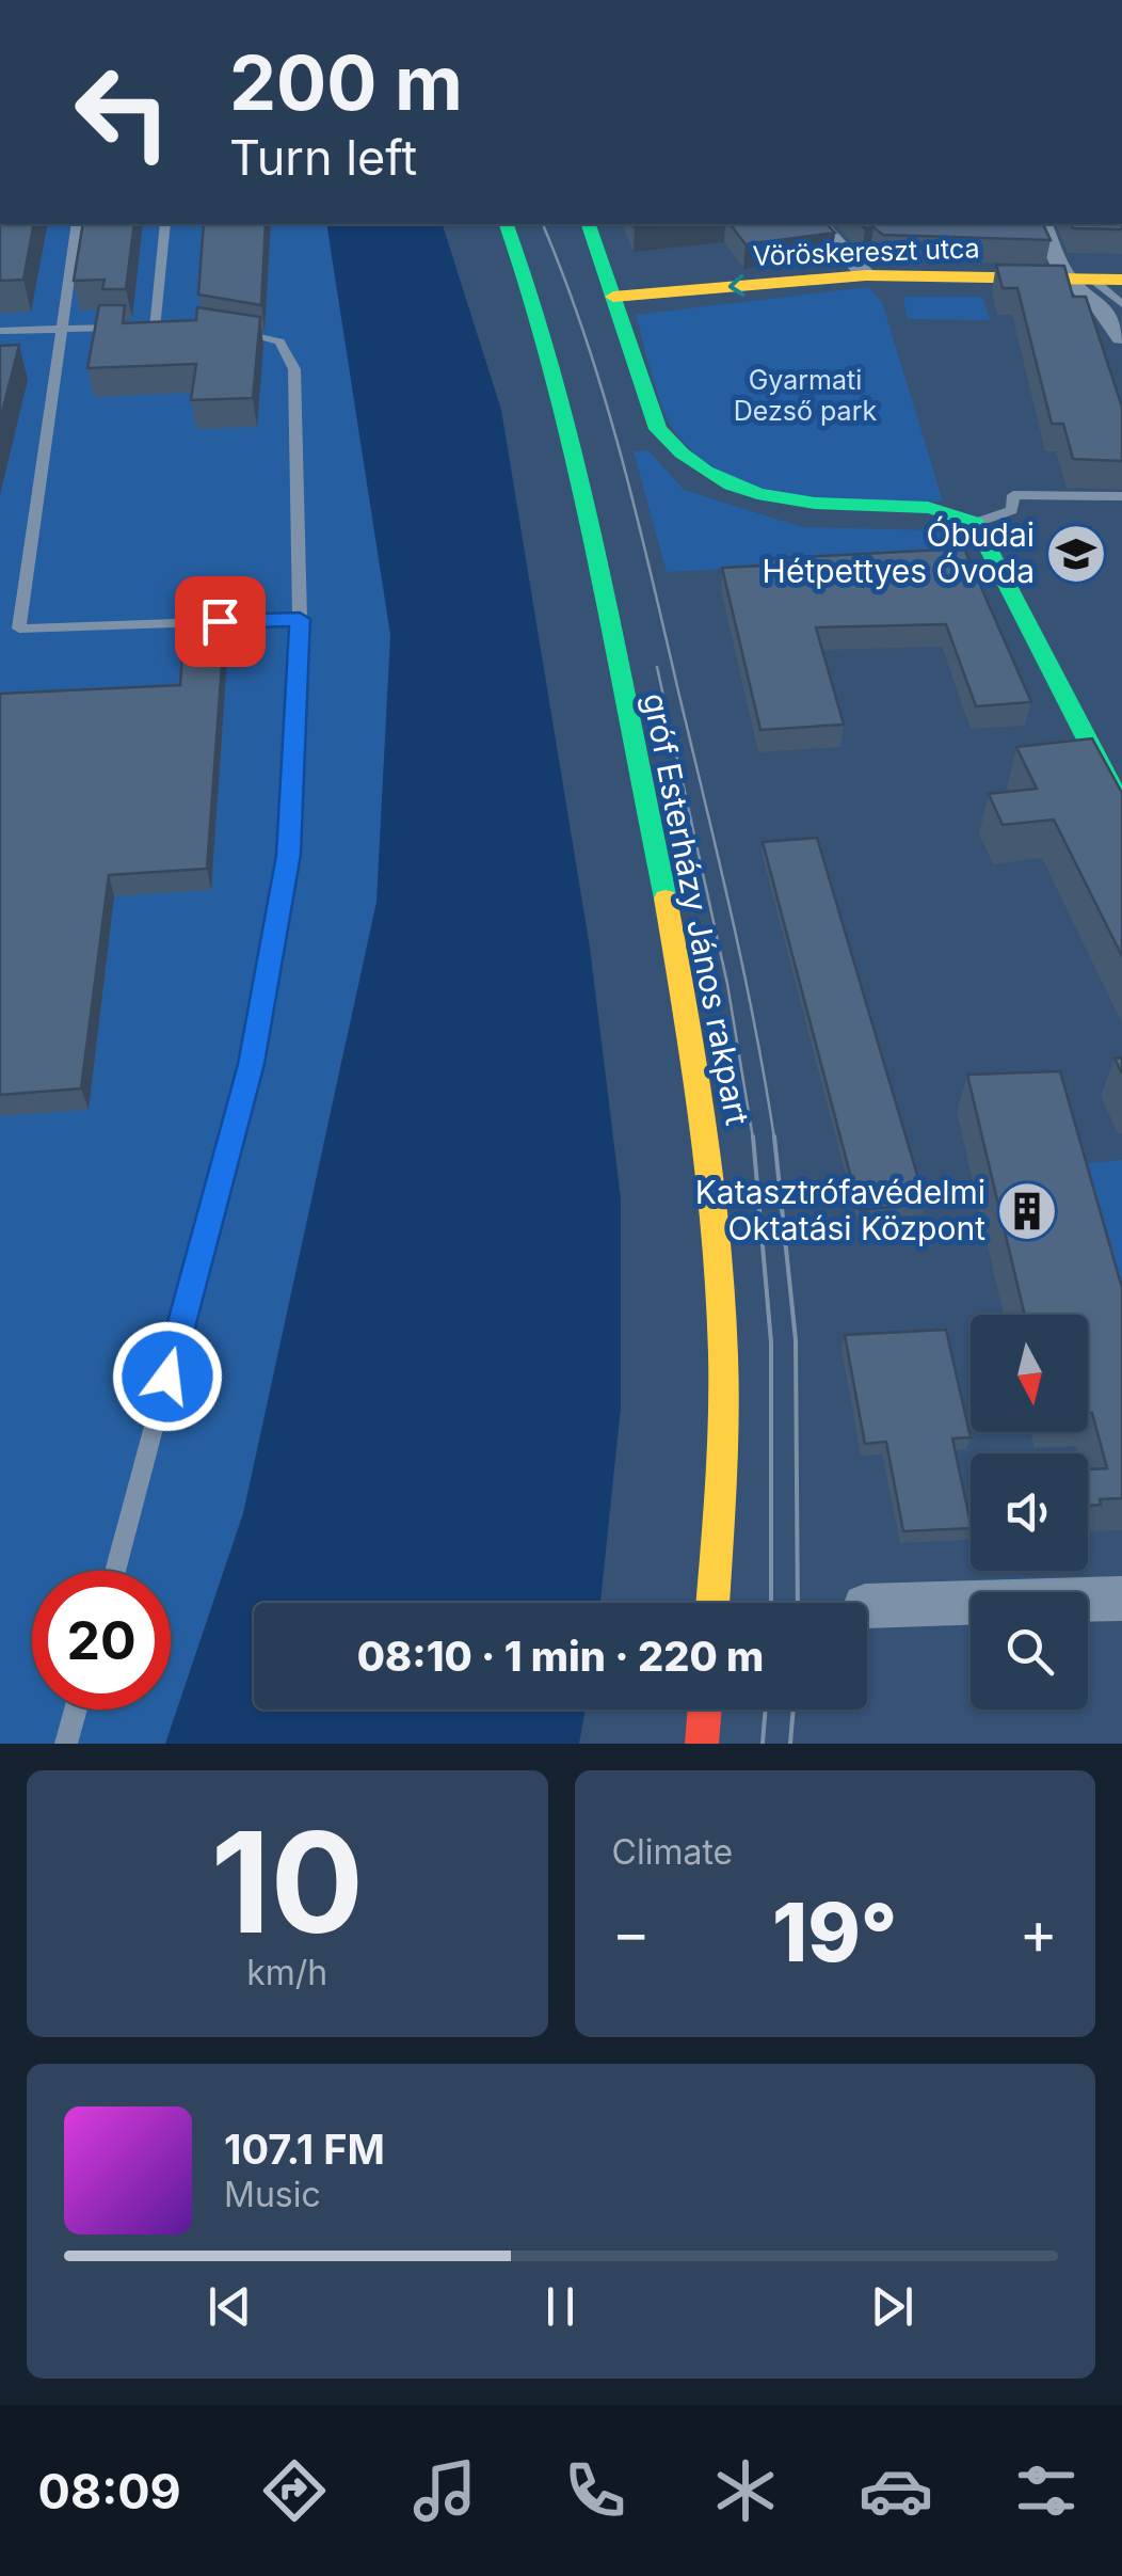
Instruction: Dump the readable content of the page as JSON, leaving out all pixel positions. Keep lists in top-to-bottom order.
{
  "streets": {
    "street": ["Vöröskereszt utca", "gróf Esterházy János rakpart"]
  },
  "one_way": ["Vöröskereszt utca"],
  "parks": ["Gyarmati Dezső park"],
  "places": {
    "school or university": ["Óbudai Hétpettyes Óvoda"],
    "building": ["Katasztrófavédelmi Oktatási Központ"]
  },
  "north": "bottom",
  "page": {
    "turn": ["200 m", "Turn left"],
    "limit": "20",
    "trip": "08:10 · 1 min · 220 m",
    "tile": [
      ["10", "km/h"],
      "Climate"
    ],
    "heat": ["−", "19°", "+"],
    "song": ["107.1 FM", "Music"],
    "tabs": "08:09"
  }
}
